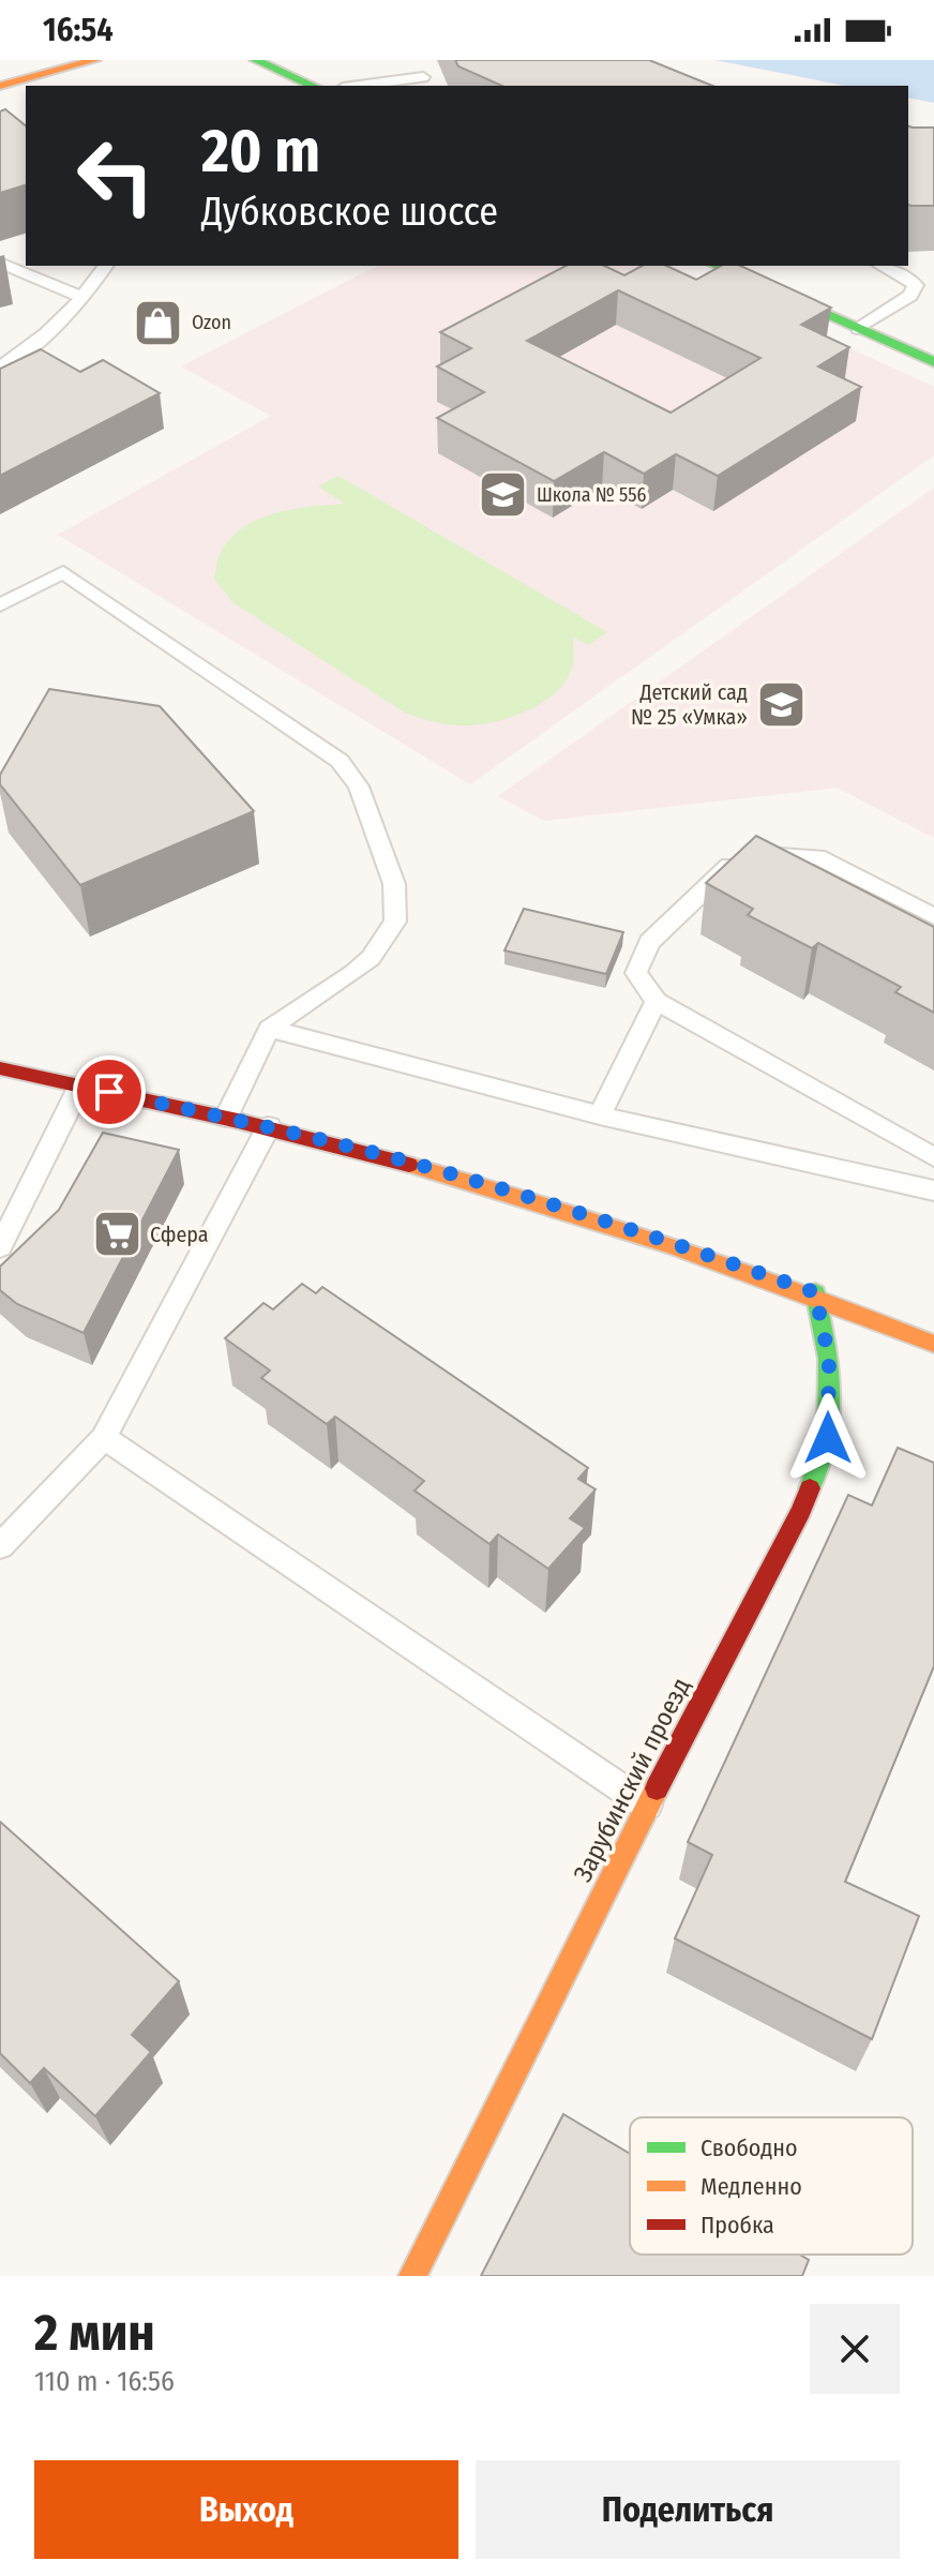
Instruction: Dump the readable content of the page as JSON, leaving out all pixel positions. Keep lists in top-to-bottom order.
{
  "streets": {
    "street": ["Зарубинский проезд"]
  },
  "places": {
    "shop": ["Ozon"],
    "school or university": ["Школа № 556", "Детский сад № 25 «Умка»"],
    "supermarket": ["Сфера"]
  },
  "legend": ["Свободно", "Медленно", "Пробка"],
  "page": {
    "status": "16:54",
    "turn": ["20 m", "Дубковское шоссе"],
    "heading": ["2 мин", "110 m · 16:56"],
    "buttons": ["Выход", "Поделиться"]
  }
}
